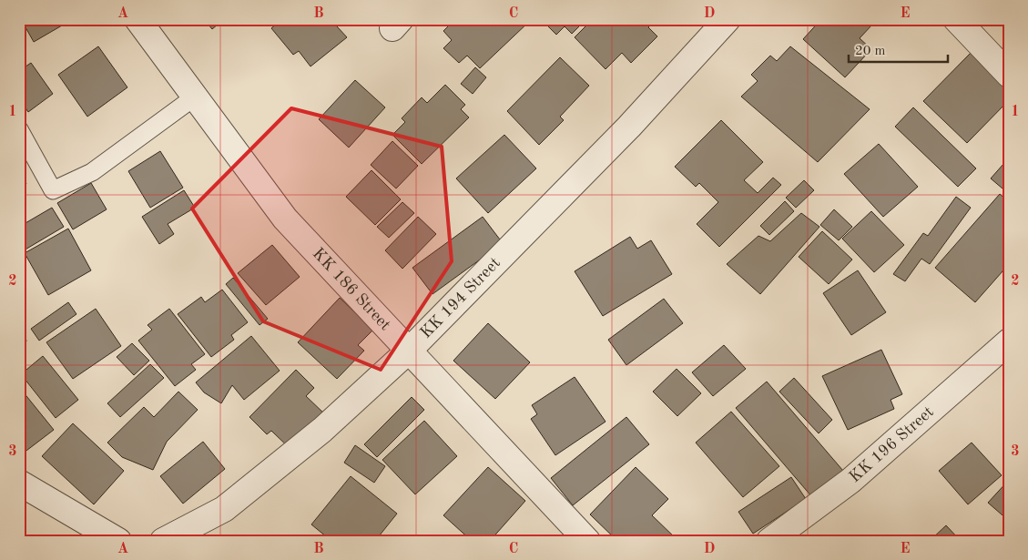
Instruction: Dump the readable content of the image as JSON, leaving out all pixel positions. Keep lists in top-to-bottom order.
{
  "streets": {
    "street": ["KK 186 Street", "KK 194 Street", "KK 196 Street"]
  },
  "crossings": [
    ["KK 186 Street", "KK 194 Street"]
  ],
  "scale_bar": "20 m",
  "grid": {
    "columns": [
      "A",
      "B",
      "C",
      "D",
      "E"
    ],
    "rows": ["1", "2", "3"]
  }
}
